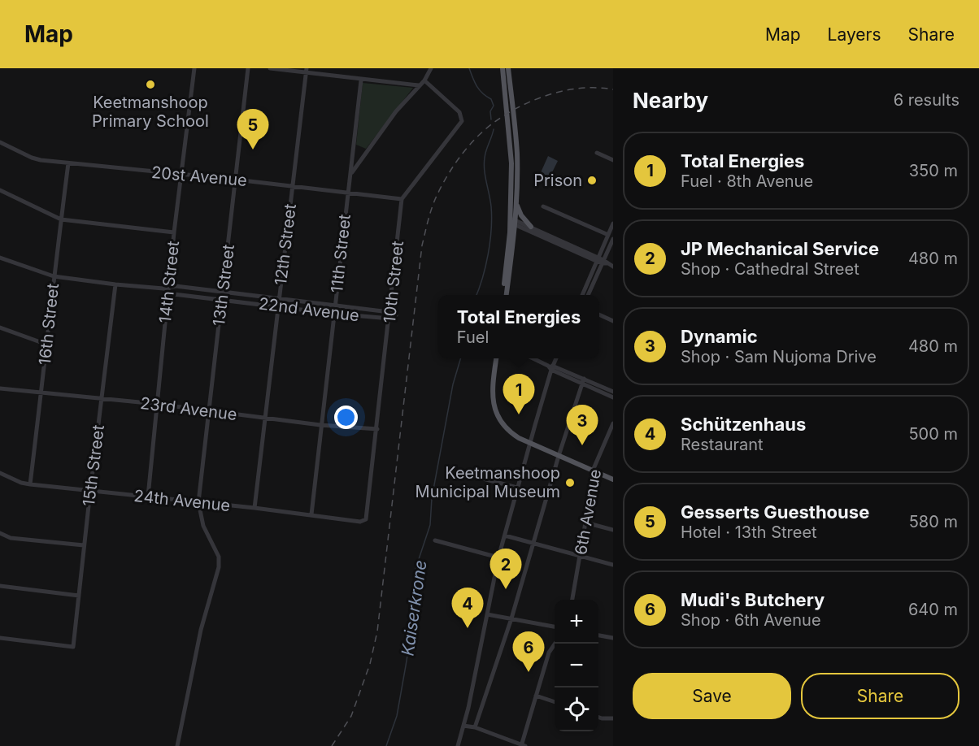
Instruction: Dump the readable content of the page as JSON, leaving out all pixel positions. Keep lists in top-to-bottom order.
{
  "streets": {
    "street": [
      "20st Avenue",
      "12th Street",
      "11th Street",
      "14th Street",
      "10th Street",
      "13th Street",
      "22nd Avenue",
      "16th Street",
      "23rd Avenue",
      "15th Street",
      "24th Avenue",
      "6th Avenue"
    ]
  },
  "crossings": [
    ["20st Avenue", "12th Street"],
    ["20st Avenue", "11th Street"],
    ["20st Avenue", "14th Street"],
    ["20st Avenue", "10th Street"],
    ["20st Avenue", "13th Street"],
    ["20st Avenue", "16th Street"],
    ["12th Street", "22nd Avenue"],
    ["12th Street", "23rd Avenue"],
    ["12th Street", "24th Avenue"],
    ["11th Street", "22nd Avenue"],
    ["11th Street", "23rd Avenue"],
    ["11th Street", "24th Avenue"],
    ["14th Street", "22nd Avenue"],
    ["14th Street", "23rd Avenue"],
    ["14th Street", "24th Avenue"],
    ["10th Street", "22nd Avenue"],
    ["10th Street", "23rd Avenue"],
    ["10th Street", "24th Avenue"],
    ["13th Street", "22nd Avenue"],
    ["13th Street", "23rd Avenue"],
    ["13th Street", "24th Avenue"],
    ["22nd Avenue", "16th Street"],
    ["22nd Avenue", "15th Street"],
    ["16th Street", "23rd Avenue"],
    ["16th Street", "24th Avenue"],
    ["23rd Avenue", "15th Street"],
    ["15th Street", "24th Avenue"]
  ],
  "water": ["Kaiserkrone"],
  "places": ["Keetmanshoop Primary School", "Prison", "Keetmanshoop Municipal Museum"],
  "page": {
    "header": "Map",
    "nav": ["Map", "Layers", "Share"],
    "heading": ["Nearby", "6 results"],
    "pins": [
      "5",
      "1",
      "3",
      "2",
      "4",
      "6"
    ],
    "list": [
      {
        "mark": "1",
        "name": "Total Energies",
        "note": "Fuel · 8th Avenue",
        "value": "350 m"
      },
      {
        "mark": "2",
        "name": "JP Mechanical Service",
        "note": "Shop · Cathedral Street",
        "value": "480 m"
      },
      {
        "mark": "3",
        "name": "Dynamic",
        "note": "Shop · Sam Nujoma Drive",
        "value": "480 m"
      },
      {
        "mark": "4",
        "name": "Schützenhaus",
        "note": "Restaurant",
        "value": "500 m"
      },
      {
        "mark": "5",
        "name": "Gesserts Guesthouse",
        "note": "Hotel · 13th Street",
        "value": "580 m"
      },
      {
        "mark": "6",
        "name": "Mudi's Butchery",
        "note": "Shop · 6th Avenue",
        "value": "640 m"
      }
    ],
    "popup": ["Total Energies", "Fuel"],
    "map_buttons": ["+", "−"],
    "buttons": ["Save", "Share"]
  }
}
